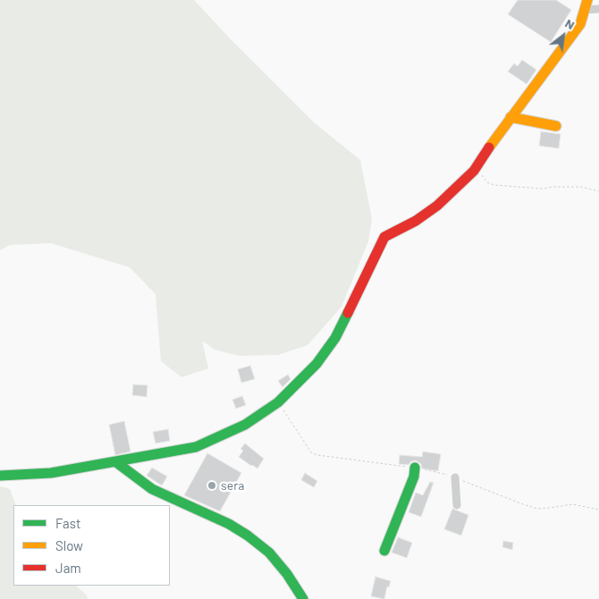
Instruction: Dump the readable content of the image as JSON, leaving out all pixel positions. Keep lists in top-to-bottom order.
{
  "places": ["sera"],
  "legend": ["Fast", "Slow", "Jam"],
  "north": "top right"
}
